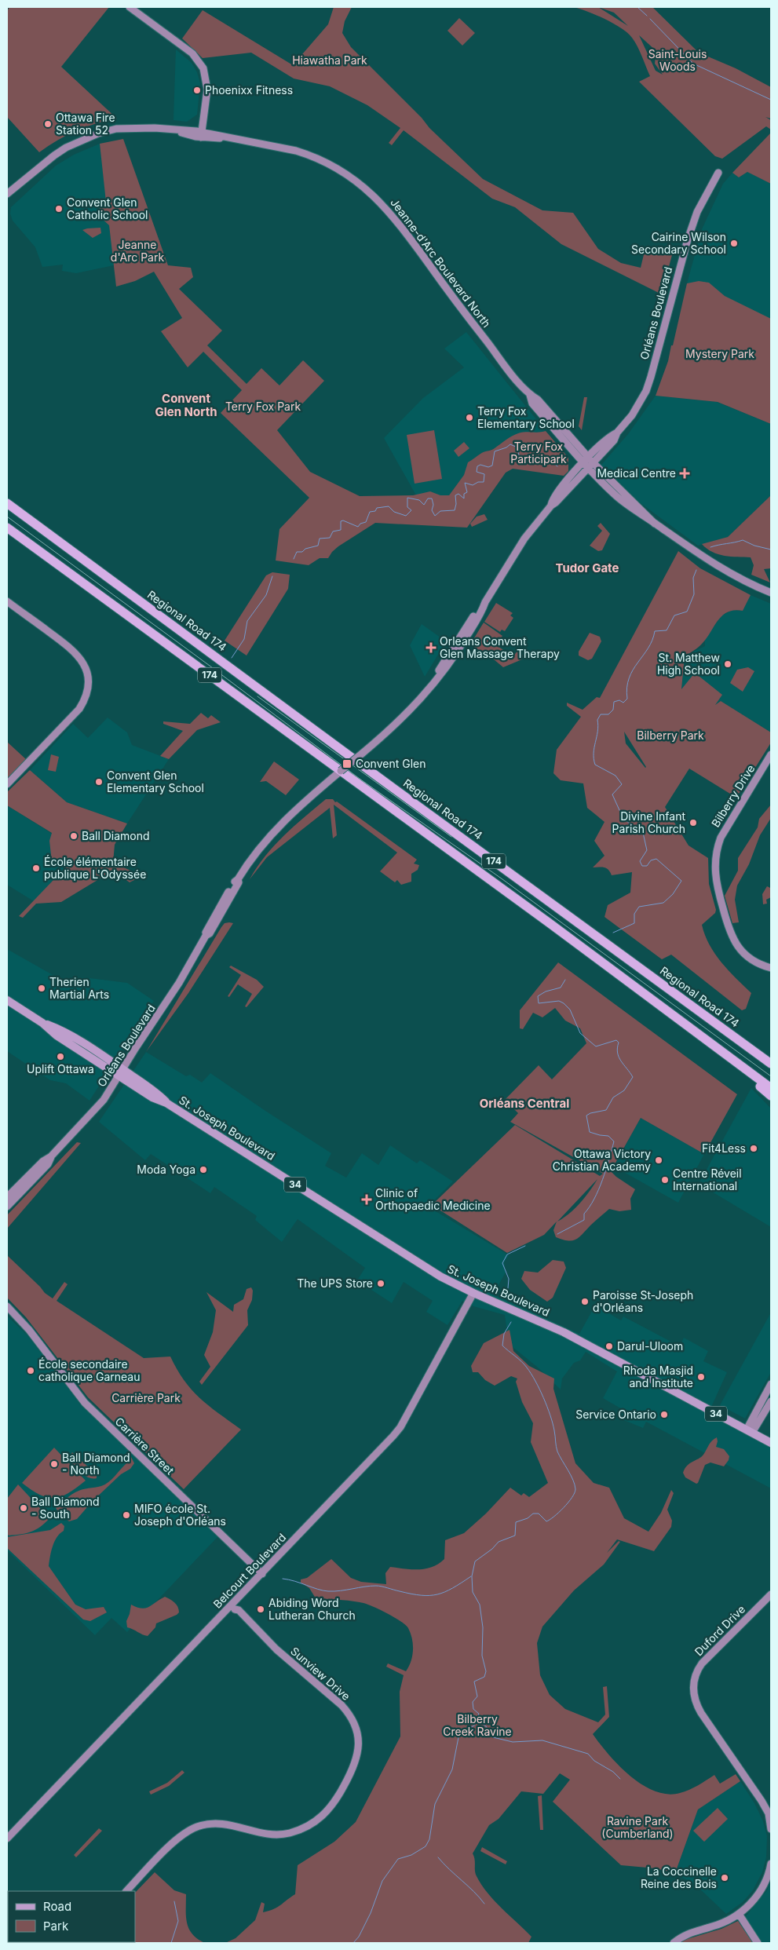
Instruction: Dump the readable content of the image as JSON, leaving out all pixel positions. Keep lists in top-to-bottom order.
{
  "streets": {
    "highway": ["Regional Road 174", "174"],
    "main road": ["St. Joseph Boulevard", "34"],
    "street": [
      "Jeanne-d'Arc Boulevard North",
      "Orléans Boulevard",
      "Bilberry Drive",
      "Carrière Street",
      "Belcourt Boulevard",
      "Duford Drive",
      "Sunview Drive"
    ]
  },
  "crossings": [
    ["Jeanne-d'Arc Boulevard North", "Orléans Boulevard"],
    ["Orléans Boulevard", "St. Joseph Boulevard"],
    ["St. Joseph Boulevard", "Belcourt Boulevard"],
    ["Carrière Street", "Belcourt Boulevard"],
    ["Belcourt Boulevard", "Sunview Drive"]
  ],
  "districts": ["Convent Glen North", "Tudor Gate", "Orléans Central"],
  "parks": [
    "Saint-Louis Woods",
    "Hiawatha Park",
    "Jeanne d'Arc Park",
    "Mystery Park",
    "Terry Fox Park",
    "Terry Fox Participark",
    "Bilberry Park",
    "Carrière Park",
    "Bilberry Creek Ravine",
    "Ravine Park (Cumberland)"
  ],
  "places": {
    "other": [
      "Phoenixx Fitness",
      "Ottawa Fire Station 52",
      "Convent Glen Catholic School",
      "Cairine Wilson Secondary School",
      "Terry Fox Elementary School",
      "St. Matthew High School",
      "Convent Glen Elementary School",
      "Divine Infant Parish Church",
      "Ball Diamond",
      "École élémentaire publique L'Odyssée",
      "Therien Martial Arts",
      "Uplift Ottawa",
      "Fit4Less",
      "Ottawa Victory Christian Academy",
      "Moda Yoga",
      "Centre Réveil International",
      "The UPS Store",
      "Paroisse St-Joseph d'Orléans",
      "Darul-Uloom",
      "École secondaire catholique Garneau",
      "Rhoda Masjid and Institute",
      "Service Ontario",
      "Ball Diamond - North",
      "Ball Diamond - South",
      "MIFO école St. Joseph d'Orléans",
      "Abiding Word Lutheran Church",
      "La Coccinelle Reine des Bois"
    ],
    "health": ["Medical Centre", "Orleans Convent Glen Massage Therapy", "Clinic of Orthopaedic Medicine"],
    "transit": ["Convent Glen"]
  },
  "legend": ["Road", "Park"]
}
